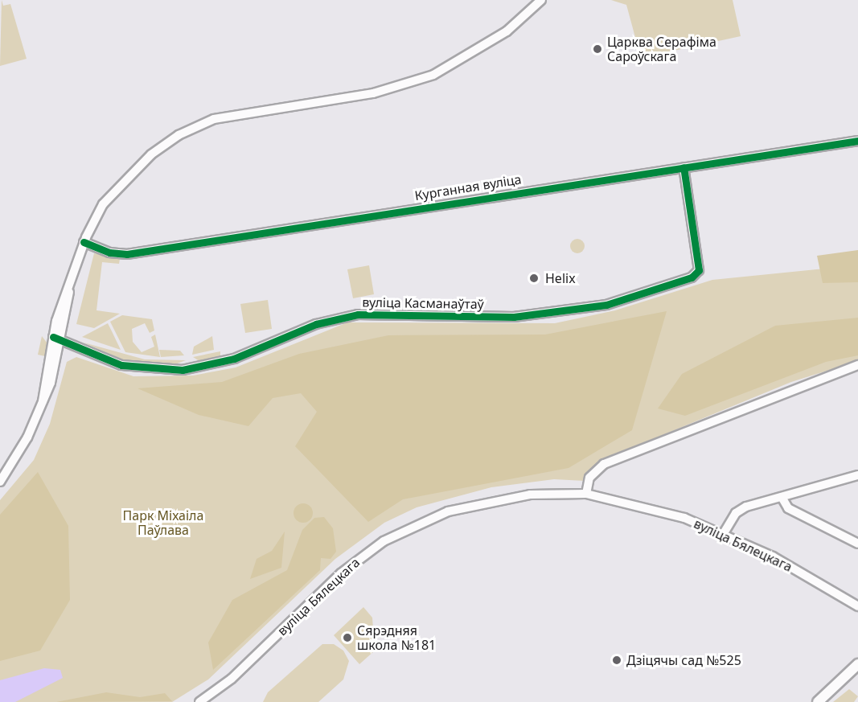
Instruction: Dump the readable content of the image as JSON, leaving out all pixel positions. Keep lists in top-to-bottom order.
{
  "streets": {
    "street": ["Курганная вуліца", "вуліца Касманаўтаў", "вуліца Бялецкага"]
  },
  "crossings": [
    ["Курганная вуліца", "вуліца Касманаўтаў"]
  ],
  "parks": ["Парк Міхаіла Паўлава"],
  "places": [
    "Царква Серафіма Сароўскага",
    "Helix",
    "Сярэдняя школа №181",
    "Дзіцячы сад №525"
  ]
}
